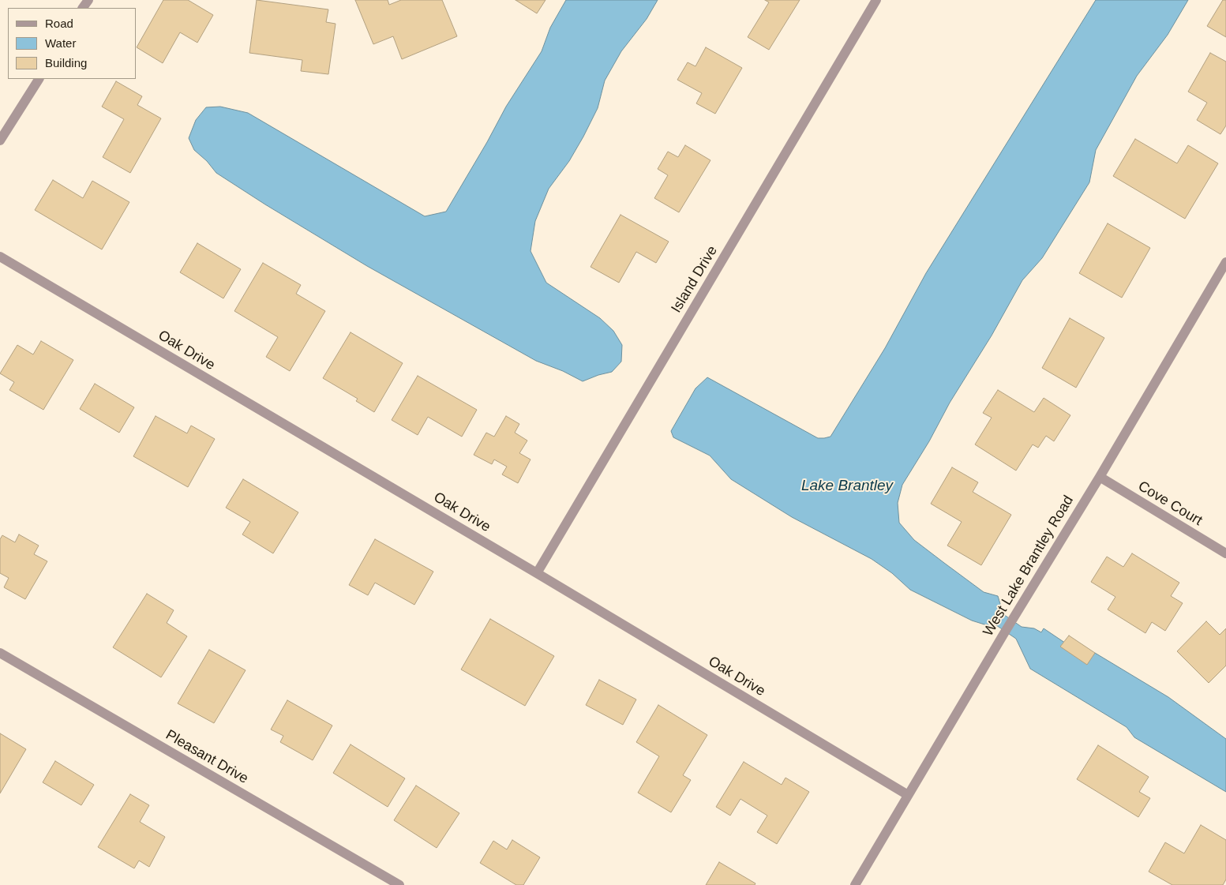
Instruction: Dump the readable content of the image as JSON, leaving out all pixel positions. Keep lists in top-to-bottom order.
{
  "streets": {
    "street": [
      "Island Drive",
      "Oak Drive",
      "Cove Court",
      "West Lake Brantley Road",
      "Pleasant Drive"
    ]
  },
  "crossings": [
    ["Island Drive", "Oak Drive"],
    ["Oak Drive", "West Lake Brantley Road"],
    ["Cove Court", "West Lake Brantley Road"]
  ],
  "water": ["Lake Brantley"],
  "legend": ["Road", "Water", "Building"]
}
